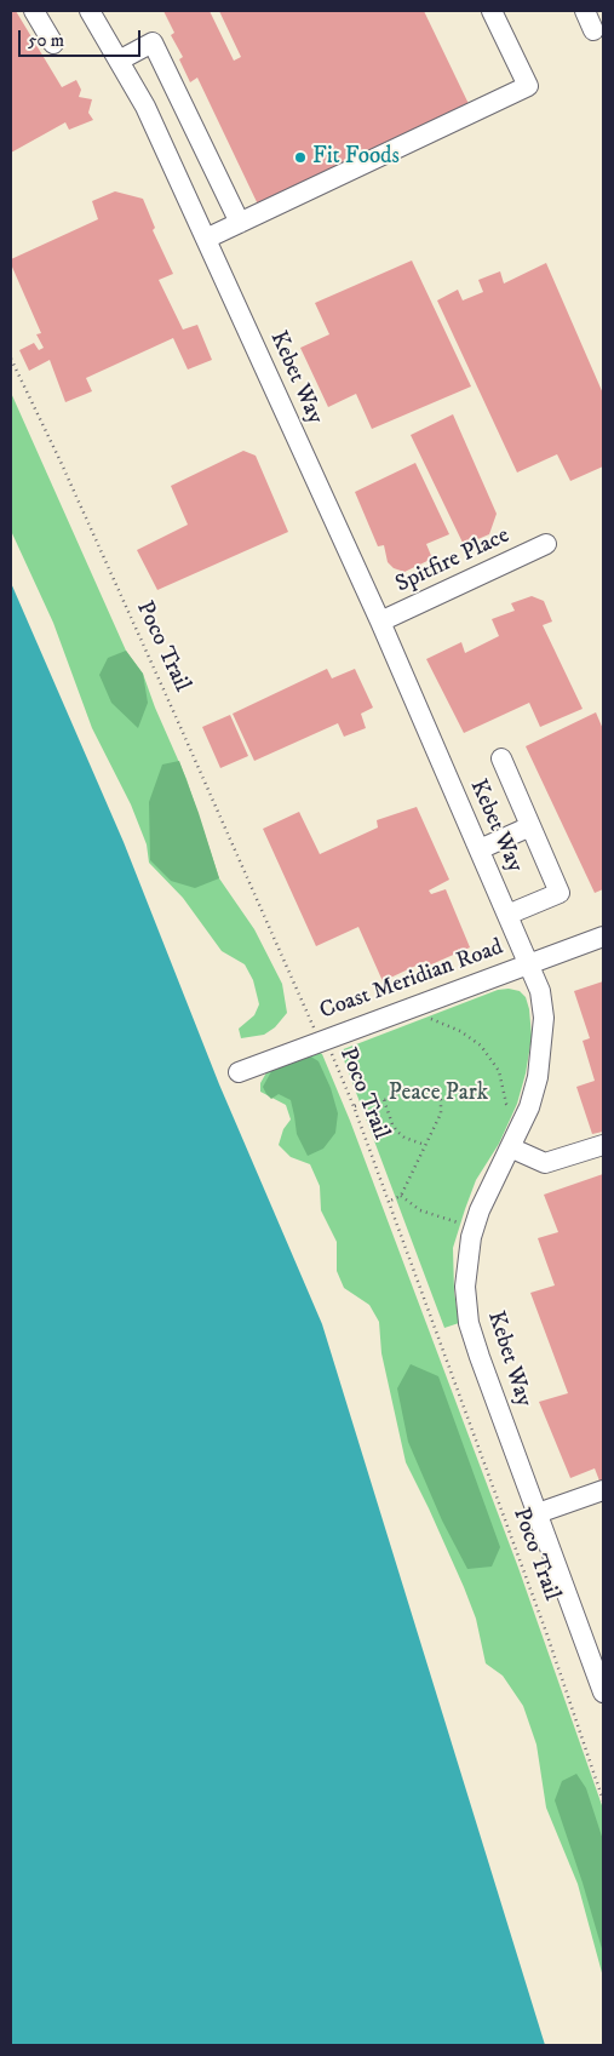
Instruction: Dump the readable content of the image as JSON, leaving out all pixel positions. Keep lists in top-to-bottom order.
{
  "streets": {
    "street": ["Kebet Way", "Spitfire Place", "Coast Meridian Road"],
    "path": ["Poco Trail"]
  },
  "crossings": [
    ["Kebet Way", "Spitfire Place"],
    ["Kebet Way", "Coast Meridian Road"],
    ["Poco Trail", "Coast Meridian Road"]
  ],
  "parks": ["Peace Park"],
  "places": ["Fit Foods"],
  "scale_bar": "50 m"
}
